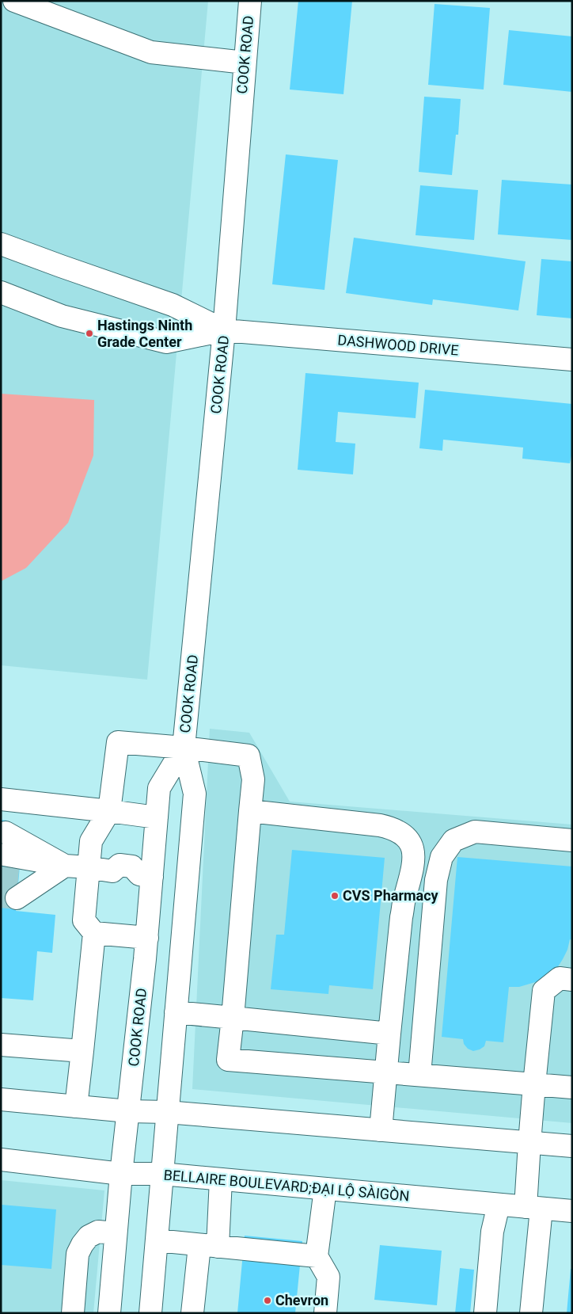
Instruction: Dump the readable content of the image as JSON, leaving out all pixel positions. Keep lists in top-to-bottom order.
{
  "streets": {
    "street": ["COOK ROAD", "DASHWOOD DRIVE", "BELLAIRE BOULEVARD;ĐẠI LỘ SÀIGÒN"]
  },
  "crossings": [
    ["COOK ROAD", "DASHWOOD DRIVE"],
    ["COOK ROAD", "BELLAIRE BOULEVARD;ĐẠI LỘ SÀIGÒN"]
  ],
  "places": ["Hastings Ninth Grade Center", "CVS Pharmacy", "Chevron"]
}
